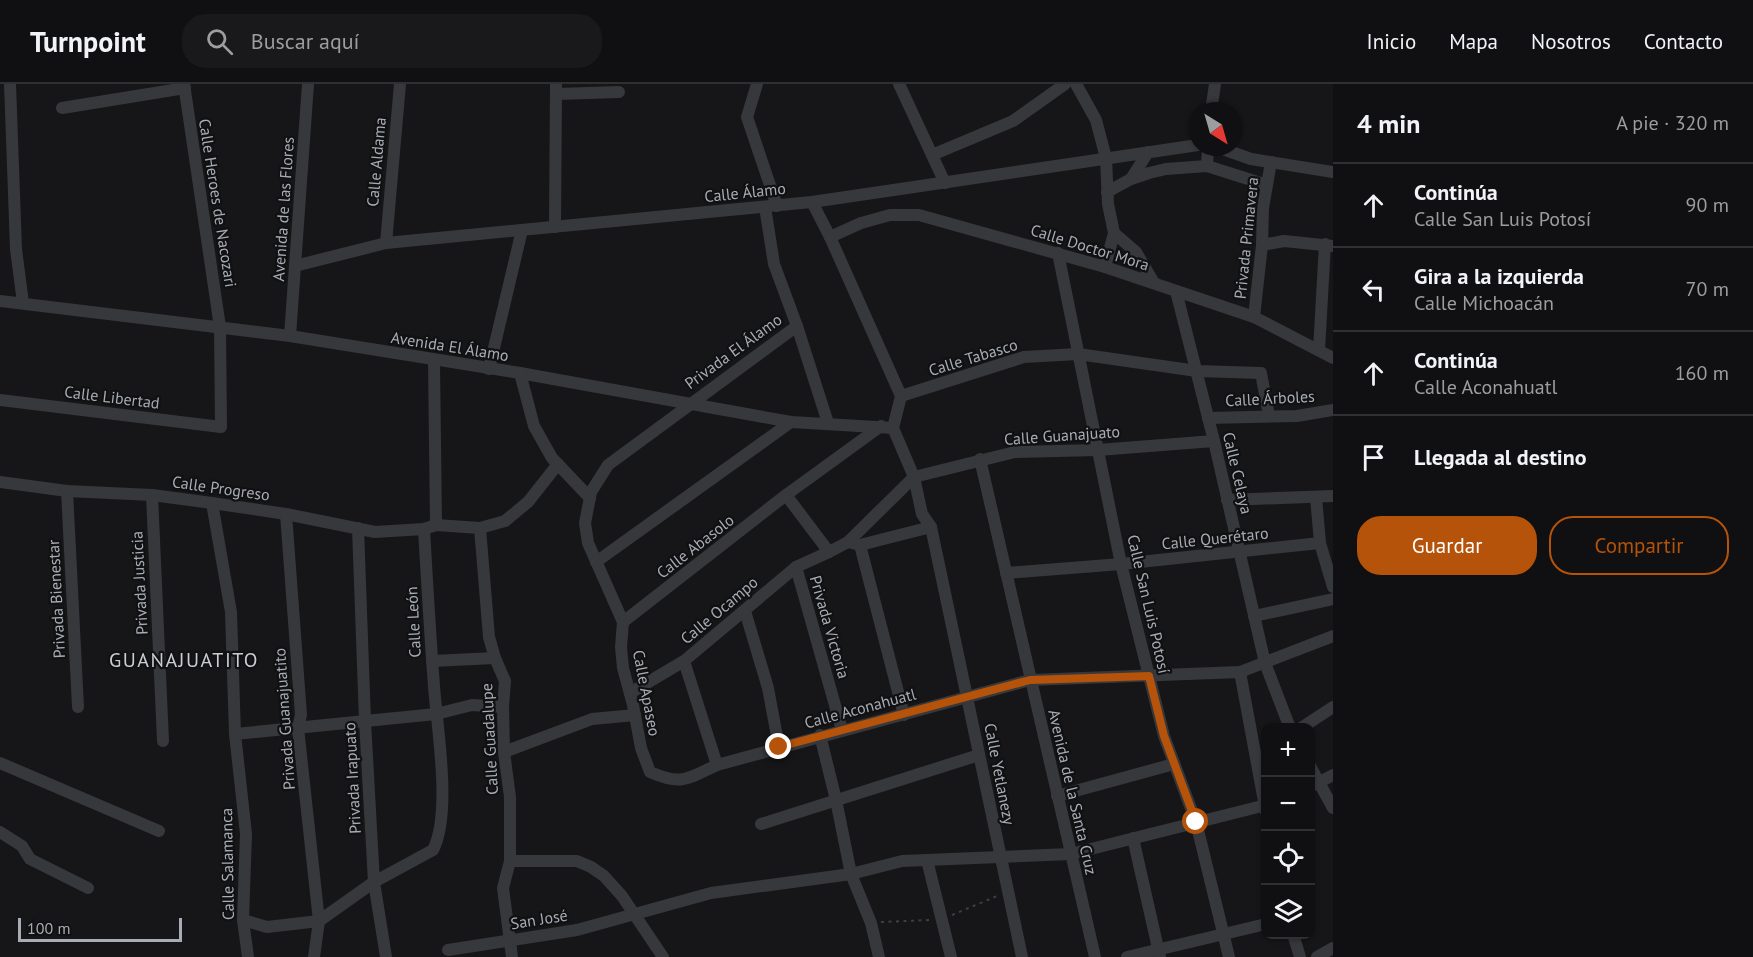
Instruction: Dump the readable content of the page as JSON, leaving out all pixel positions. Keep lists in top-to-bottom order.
{
  "streets": {
    "street": [
      "Calle Aldama",
      "Calle Álamo",
      "Calle Heroes de Nacozari",
      "Avenida de las Flores",
      "Privada Primavera",
      "Calle Doctor Mora",
      "Avenida El Álamo",
      "Privada El Álamo",
      "Calle Tabasco",
      "Calle Libertad",
      "Calle Árboles",
      "Calle Guanajuato",
      "Calle Celaya",
      "Calle Progreso",
      "Calle Querétaro",
      "Calle Abasolo",
      "Privada Justicia",
      "Privada Bienestar",
      "Calle San Luis Potosí",
      "Calle Ocampo",
      "Calle León",
      "Privada Victoria",
      "Calle Apaseo",
      "Calle Aconahuatl",
      "Privada Guanajuatito",
      "Calle Guadalupe",
      "Calle Yetlanezy",
      "Privada Irapuato",
      "Avenida de la Santa Cruz",
      "Calle Salamanca",
      "San José"
    ]
  },
  "crossings": [
    ["Calle Aldama", "Calle Álamo"],
    ["Calle Álamo", "Avenida de las Flores"],
    ["Calle Heroes de Nacozari", "Avenida El Álamo"],
    ["Calle Heroes de Nacozari", "Calle Libertad"],
    ["Avenida de las Flores", "Avenida El Álamo"],
    ["Privada Primavera", "Calle Doctor Mora"],
    ["Calle Doctor Mora", "Calle Celaya"],
    ["Calle Doctor Mora", "Calle San Luis Potosí"],
    ["Avenida El Álamo", "Privada El Álamo"],
    ["Avenida El Álamo", "Calle Abasolo"],
    ["Avenida El Álamo", "Calle León"],
    ["Avenida El Álamo", "Calle Apaseo"],
    ["Privada El Álamo", "Calle Apaseo"],
    ["Calle Tabasco", "Calle Árboles"],
    ["Calle Tabasco", "Calle Celaya"],
    ["Calle Tabasco", "Calle San Luis Potosí"],
    ["Calle Árboles", "Calle Celaya"],
    ["Calle Guanajuato", "Calle Celaya"],
    ["Calle Guanajuato", "Calle San Luis Potosí"],
    ["Calle Guanajuato", "Avenida de la Santa Cruz"],
    ["Calle Celaya", "Calle Querétaro"],
    ["Calle Celaya", "Calle Aconahuatl"],
    ["Calle Progreso", "Privada Justicia"],
    ["Calle Progreso", "Privada Bienestar"],
    ["Calle Progreso", "Calle León"],
    ["Calle Progreso", "Privada Guanajuatito"],
    ["Calle Progreso", "Privada Irapuato"],
    ["Calle Progreso", "Calle Salamanca"],
    ["Calle Querétaro", "Calle San Luis Potosí"],
    ["Calle Querétaro", "Avenida de la Santa Cruz"],
    ["Calle Abasolo", "Calle Apaseo"],
    ["Calle San Luis Potosí", "Calle Aconahuatl"],
    ["Calle San Luis Potosí", "San José"],
    ["Calle Ocampo", "Privada Victoria"],
    ["Calle Ocampo", "Calle Apaseo"],
    ["Calle León", "Privada Irapuato"],
    ["Privada Victoria", "Calle Aconahuatl"],
    ["Calle Apaseo", "Calle Aconahuatl"],
    ["Calle Aconahuatl", "Calle Yetlanezy"],
    ["Calle Aconahuatl", "Avenida de la Santa Cruz"],
    ["Calle Guadalupe", "San José"],
    ["Calle Yetlanezy", "San José"],
    ["Avenida de la Santa Cruz", "San José"]
  ],
  "districts": ["GUANAJUATITO"],
  "scale_bar": "100 m",
  "north": "bottom right",
  "page": {
    "header": "Turnpoint",
    "search": "Buscar aquí",
    "nav": [
      "Inicio",
      "Mapa",
      "Nosotros",
      "Contacto"
    ],
    "heading": ["4 min", "A pie · 320 m"],
    "list": [
      ["Continúa", "Calle San Luis Potosí", "90 m"],
      ["Gira a la izquierda", "Calle Michoacán", "70 m"],
      ["Continúa", "Calle Aconahuatl", "160 m"],
      "Llegada al destino"
    ],
    "buttons": ["Guardar", "Compartir"],
    "map_buttons": ["+", "−"],
    "scale": "100 m"
  }
}
